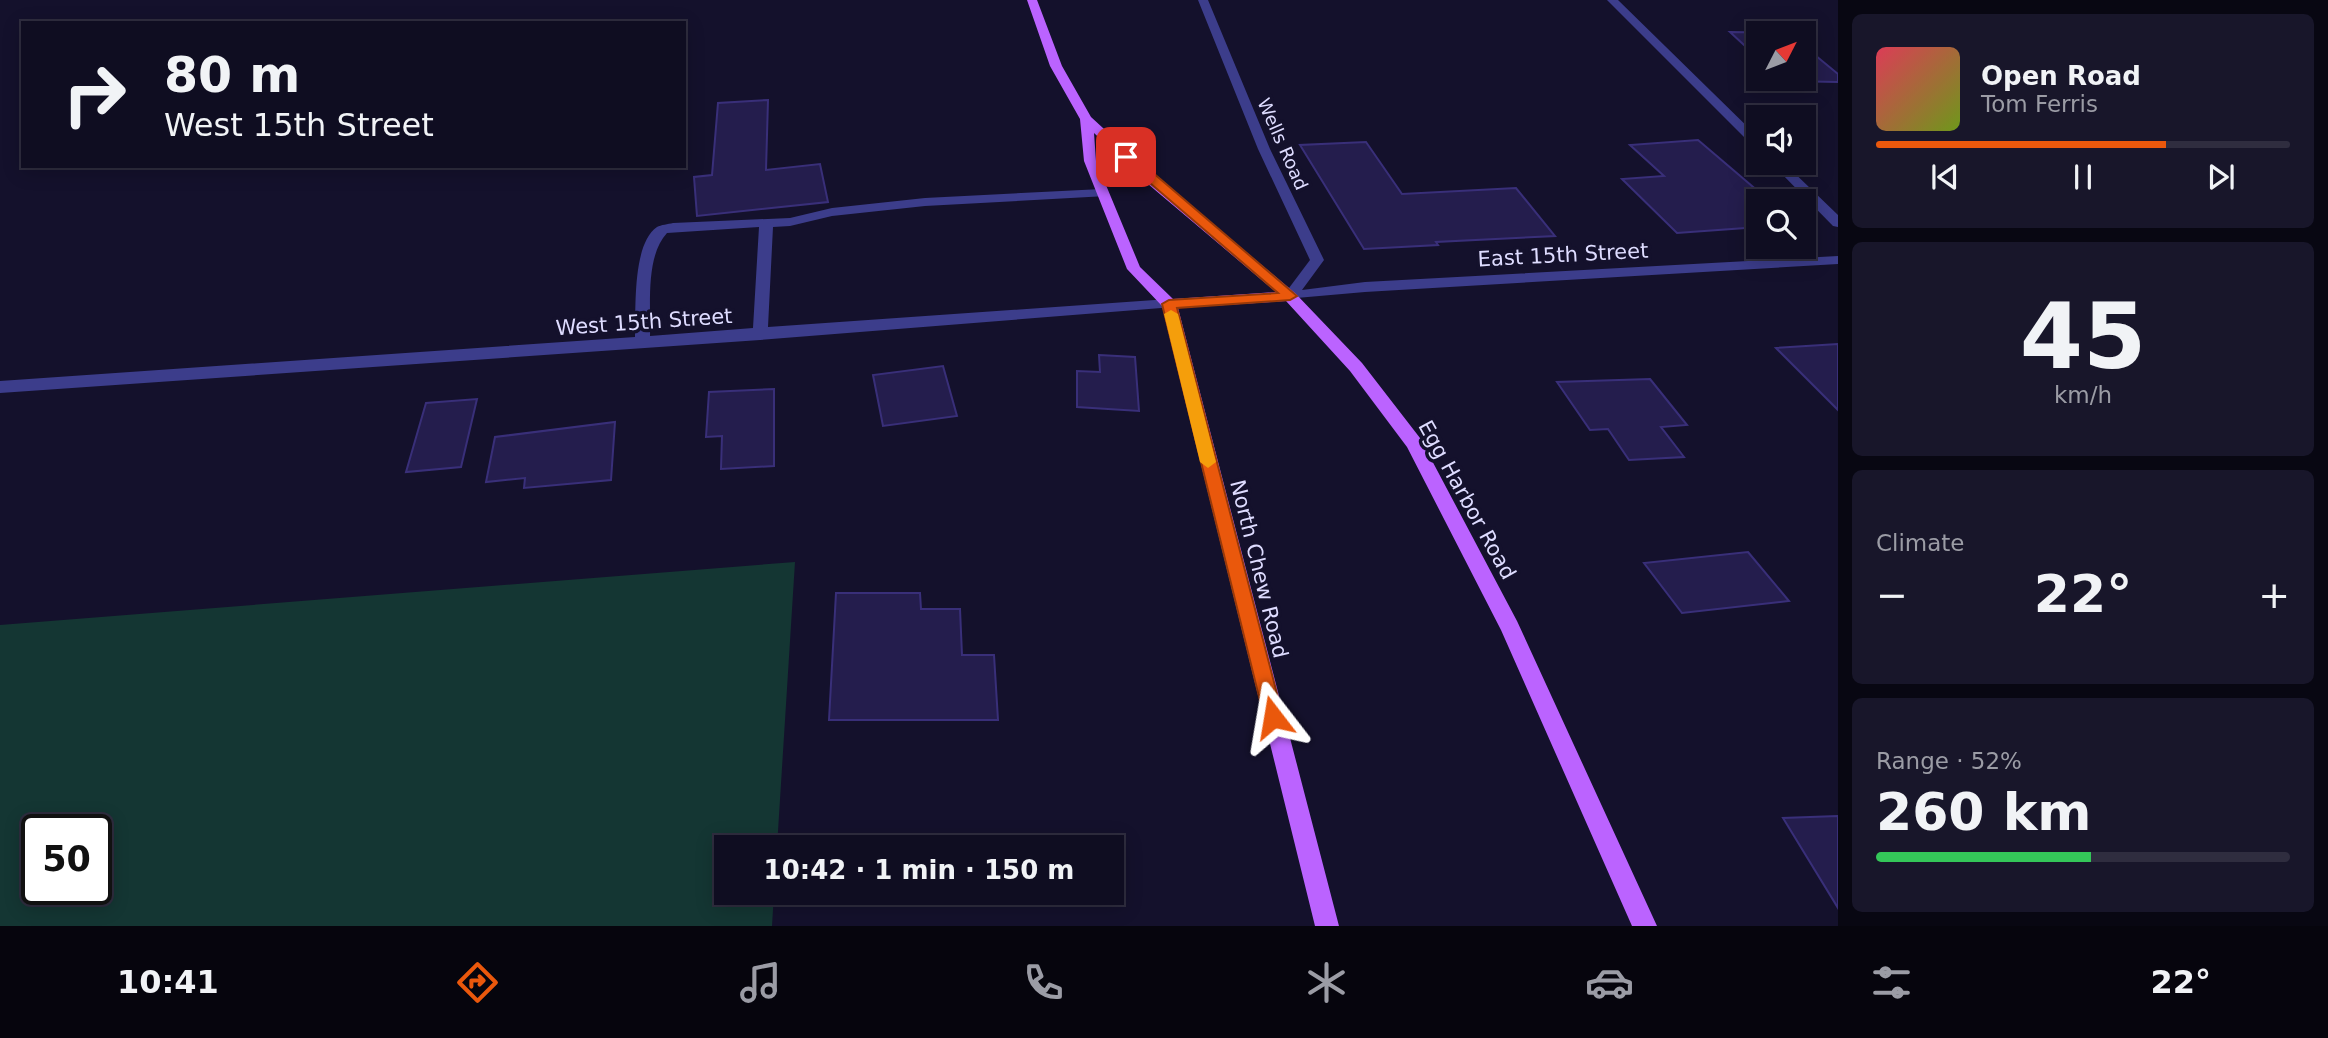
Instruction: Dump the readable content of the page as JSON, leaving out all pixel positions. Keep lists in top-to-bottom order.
{
  "streets": {
    "main road": ["West 15th Street", "Egg Harbor Road", "North Chew Road"],
    "street": ["Wells Road", "East 15th Street"]
  },
  "crossings": [
    ["Wells Road", "East 15th Street"],
    ["Wells Road", "West 15th Street"],
    ["Wells Road", "Egg Harbor Road"],
    ["East 15th Street", "West 15th Street"],
    ["East 15th Street", "Egg Harbor Road"],
    ["West 15th Street", "Egg Harbor Road"],
    ["West 15th Street", "North Chew Road"]
  ],
  "north": "top right",
  "page": {
    "turn": ["80 m", "West 15th Street"],
    "song": ["Open Road", "Tom Ferris"],
    "tile": [
      ["45", "km/h"],
      "Climate",
      ["Range · 52%", "260 km"]
    ],
    "heat": ["−", "22°", "+"],
    "limit": "50",
    "trip": "10:42 · 1 min · 150 m",
    "tabs": ["10:41", "22°"]
  }
}
